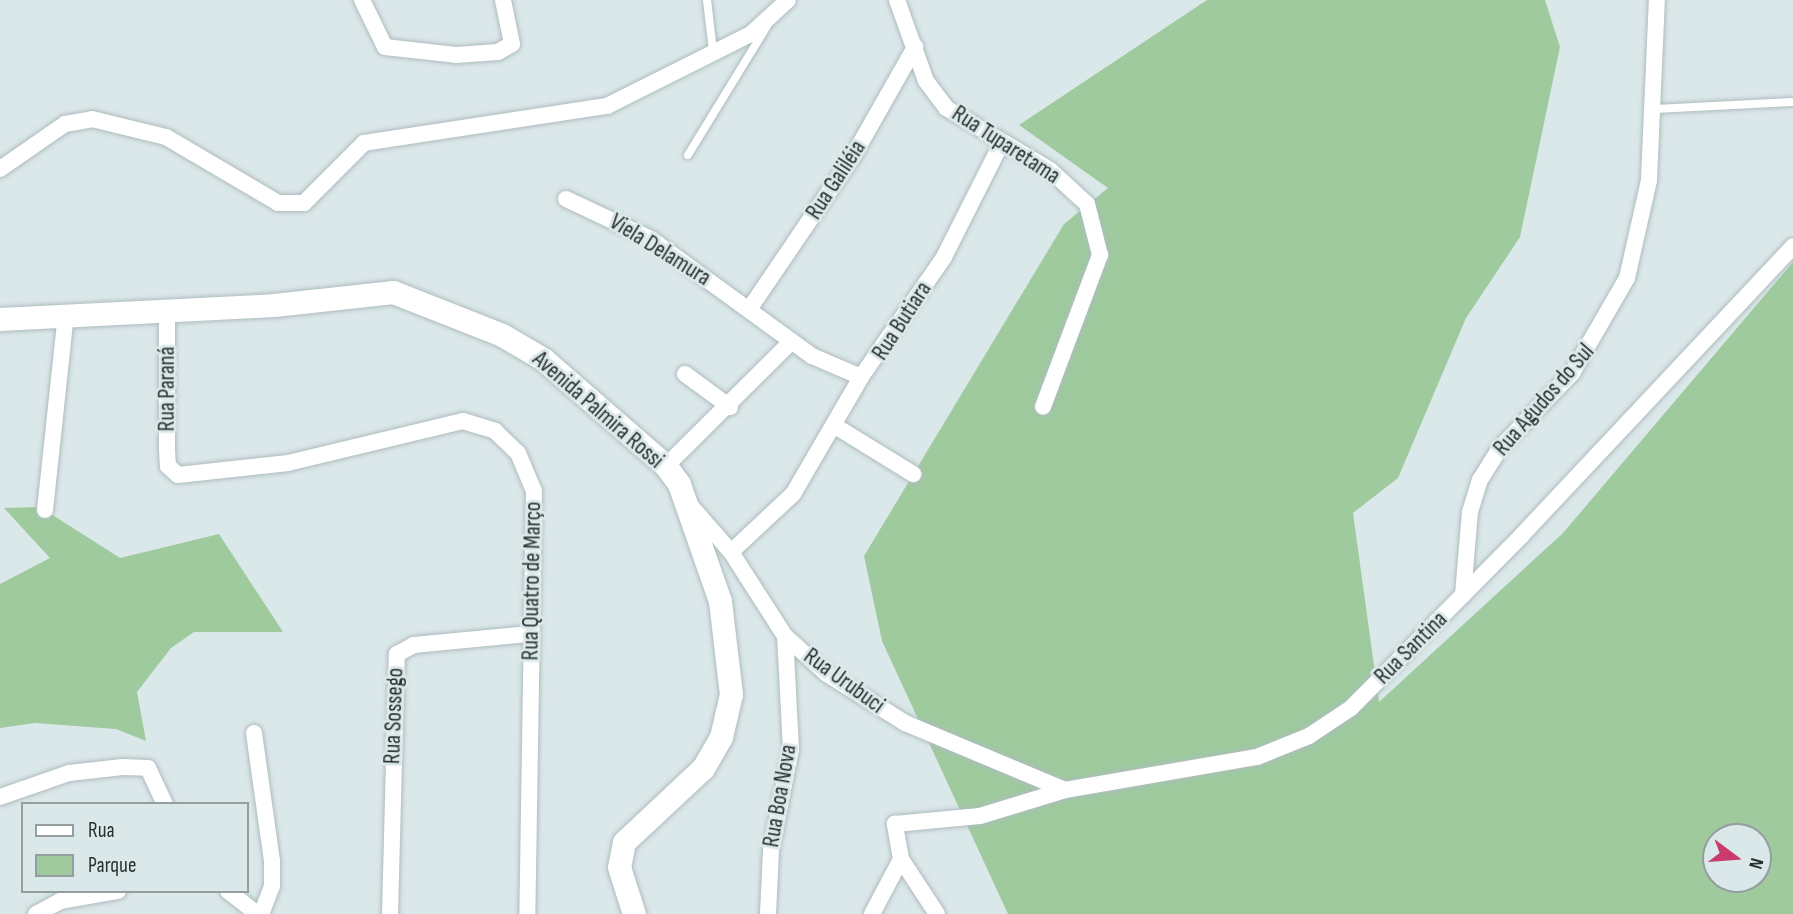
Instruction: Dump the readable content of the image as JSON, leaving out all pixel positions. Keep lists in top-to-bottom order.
{
  "streets": {
    "street": [
      "Rua Tuparetama",
      "Rua Galiléia",
      "Viela Delamura",
      "Rua Butiara",
      "Rua Paraná",
      "Rua Agudos do Sul",
      "Avenida Palmira Rossi",
      "Rua Quatro de Março",
      "Rua Santina",
      "Rua Urubuci",
      "Rua Sossego",
      "Rua Boa Nova"
    ]
  },
  "crossings": [
    ["Rua Tuparetama", "Rua Galiléia"],
    ["Rua Tuparetama", "Rua Butiara"],
    ["Rua Galiléia", "Viela Delamura"],
    ["Rua Galiléia", "Rua Butiara"],
    ["Viela Delamura", "Rua Butiara"],
    ["Rua Paraná", "Avenida Palmira Rossi"],
    ["Rua Paraná", "Rua Quatro de Março"],
    ["Rua Agudos do Sul", "Rua Santina"],
    ["Avenida Palmira Rossi", "Rua Urubuci"],
    ["Rua Quatro de Março", "Rua Sossego"],
    ["Rua Santina", "Rua Urubuci"],
    ["Rua Urubuci", "Rua Boa Nova"]
  ],
  "legend": ["Rua", "Parque"],
  "north": "right"
}
